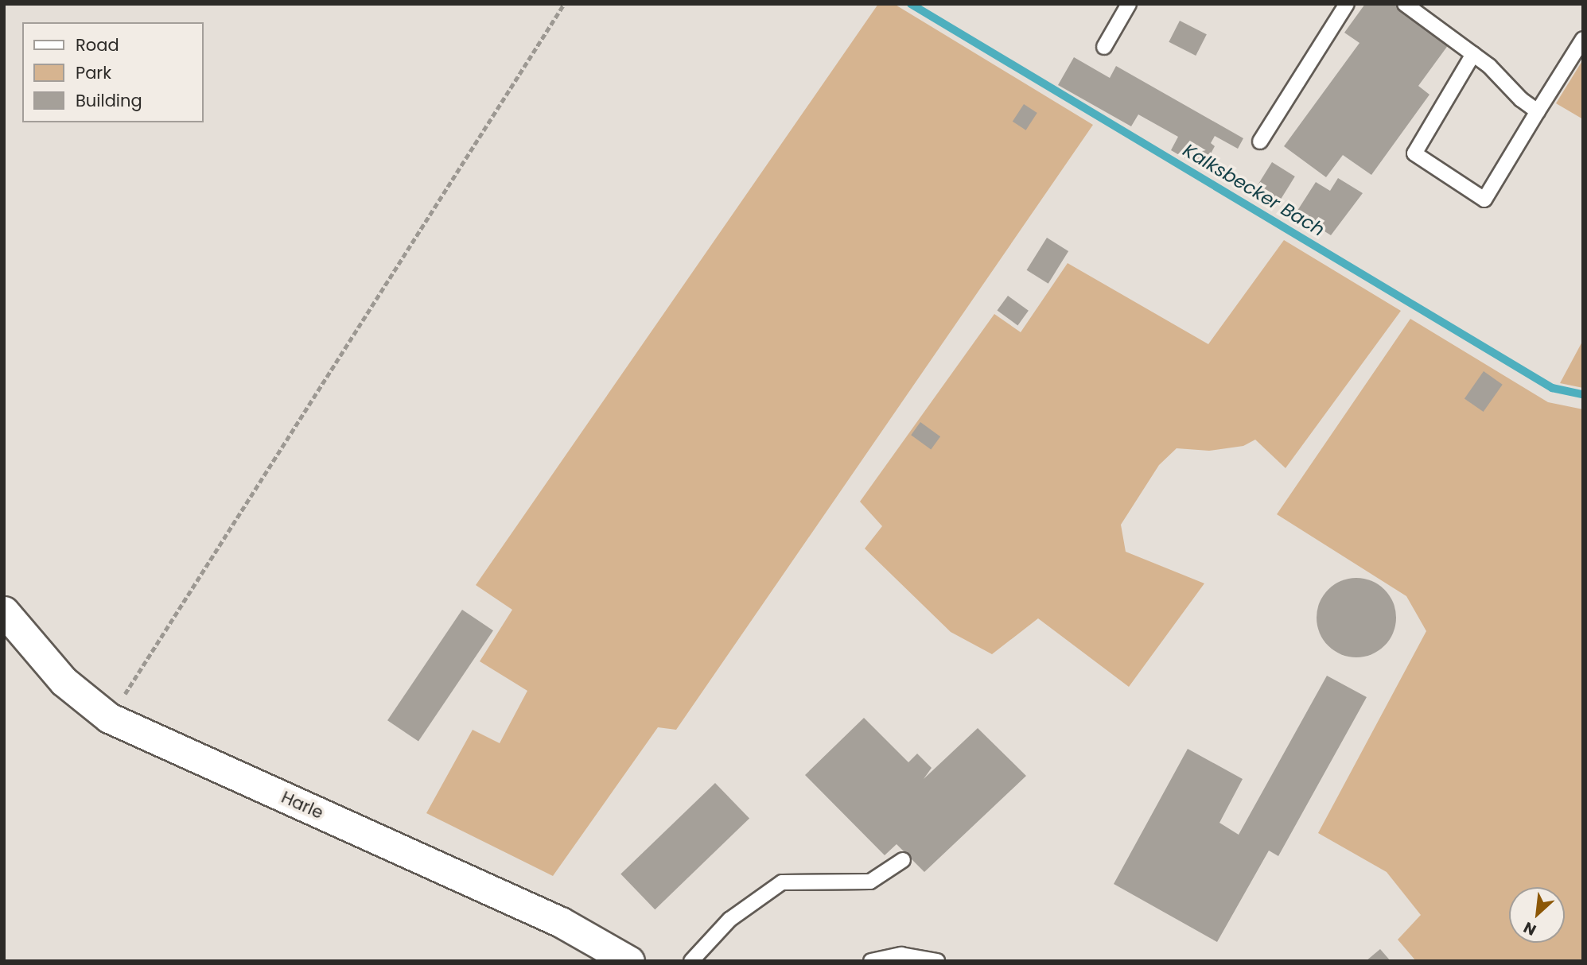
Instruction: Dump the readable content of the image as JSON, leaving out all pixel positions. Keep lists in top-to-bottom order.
{
  "streets": {
    "street": ["Harle"]
  },
  "water": ["Kalksbecker Bach"],
  "legend": ["Road", "Park", "Building"],
  "north": "bottom left"
}
